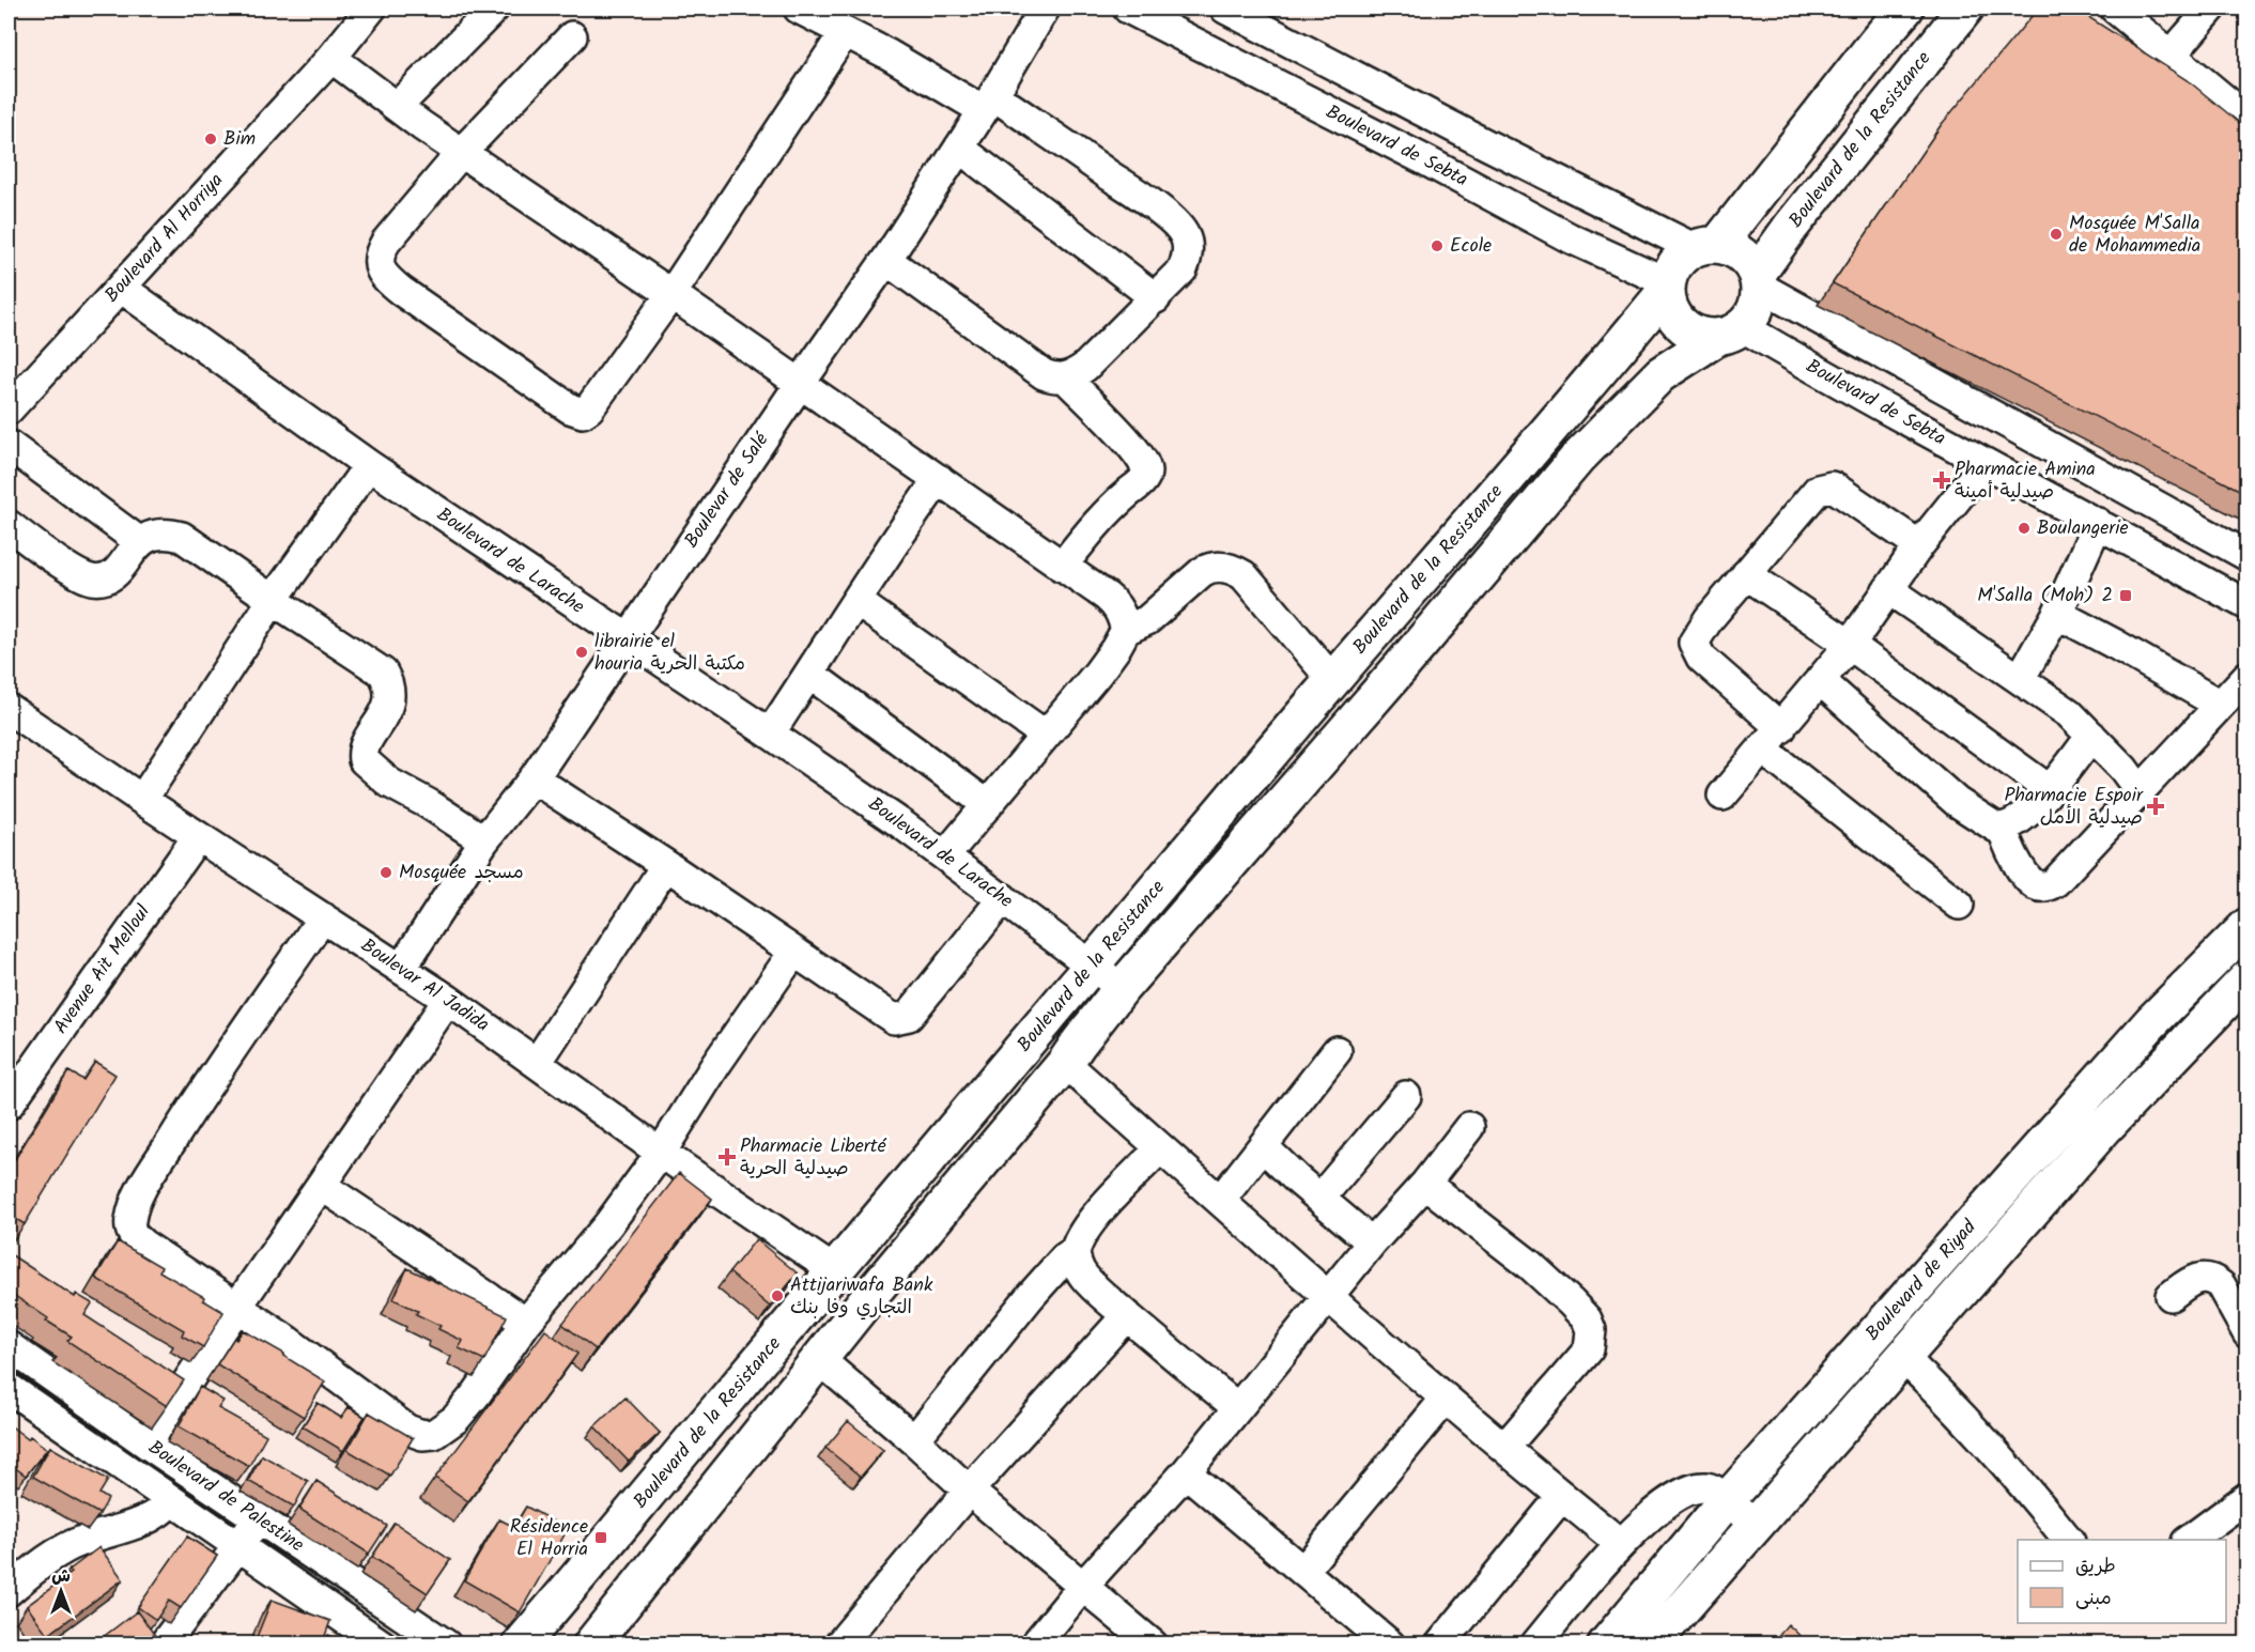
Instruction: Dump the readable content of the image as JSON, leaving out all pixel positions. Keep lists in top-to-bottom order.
{
  "streets": {
    "main road": ["Boulevard de la Resistance", "Boulevard de Riyad"],
    "street": [
      "Boulevard de Sebta",
      "Boulevard Al Horriya",
      "Boulevar de Salé",
      "Boulevard de Larache",
      "Avenue Ait Melloul",
      "Boulevar Al Jadida",
      "Boulevard de Palestine"
    ]
  },
  "crossings": [
    ["Boulevard de la Resistance", "Boulevard de Sebta"],
    ["Boulevard de la Resistance", "Boulevard de Larache"],
    ["Boulevard de la Resistance", "Boulevar Al Jadida"],
    ["Boulevard Al Horriya", "Boulevard de Larache"],
    ["Boulevar de Salé", "Boulevard de Larache"],
    ["Boulevar de Salé", "Boulevar Al Jadida"],
    ["Avenue Ait Melloul", "Boulevar Al Jadida"]
  ],
  "places": {
    "other": [
      "Bim",
      "Mosquée M'Salla de Mohammedia",
      "Ecole",
      "Boulangerie",
      "librairie el houria مكتبة الحرية",
      "Mosquée مسجد",
      "Attijariwafa Bank التجاري وفا بنك"
    ],
    "health": ["Pharmacie Amina صيدلية أمينة", "Pharmacie Espoir صيدلية الأمل", "Pharmacie Liberté صيدلية الحرية"],
    "transit": ["M'Salla (Moh) 2", "Résidence El Horria"]
  },
  "legend": ["طريق", "مبنى"],
  "north": "top"
}
